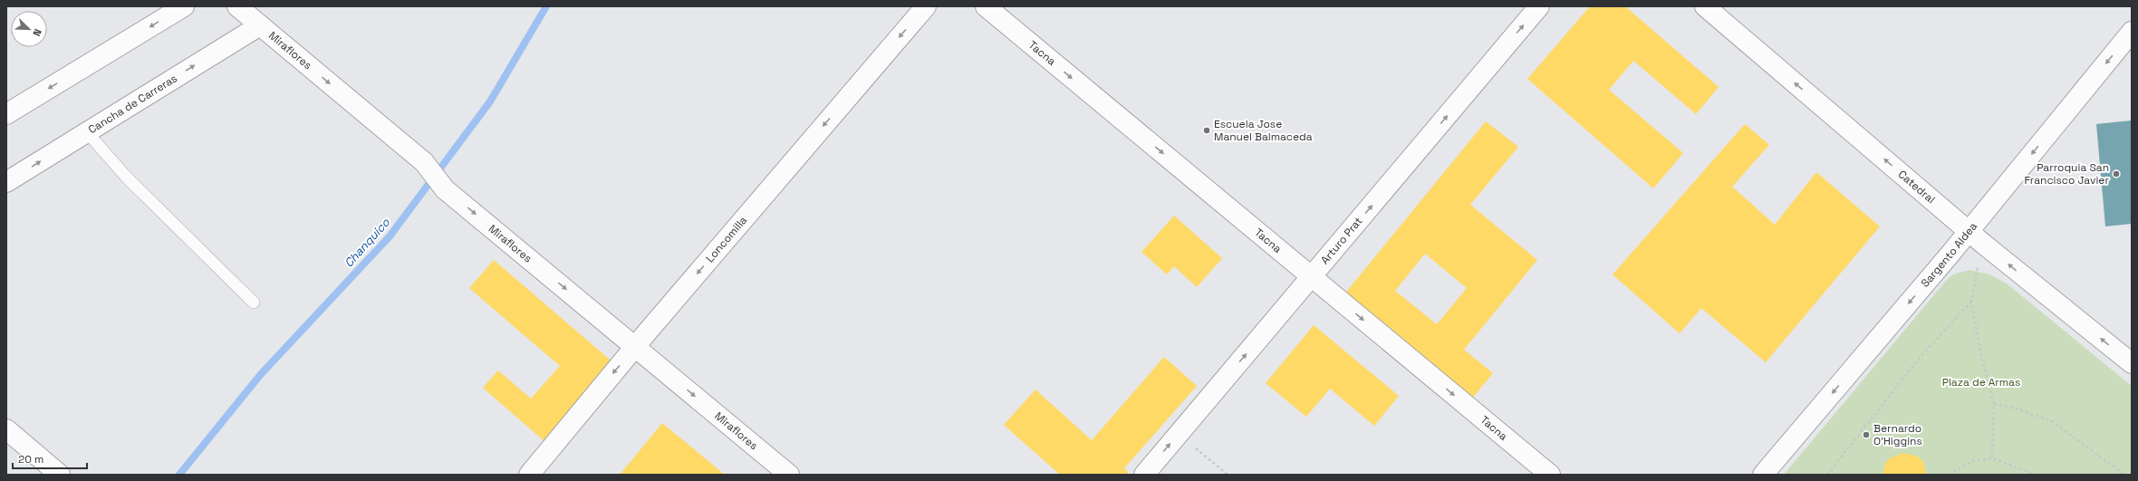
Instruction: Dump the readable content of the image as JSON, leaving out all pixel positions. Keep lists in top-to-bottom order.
{
  "streets": {
    "street": [
      "Miraflores",
      "Tacna",
      "Cancha de Carreras",
      "Catedral",
      "Loncomilla",
      "Arturo Prat",
      "Sargento Aldea"
    ]
  },
  "crossings": [
    ["Miraflores", "Cancha de Carreras"],
    ["Miraflores", "Loncomilla"],
    ["Tacna", "Arturo Prat"],
    ["Catedral", "Sargento Aldea"]
  ],
  "one_way": [
    "Miraflores",
    "Tacna",
    "Catedral",
    "Loncomilla",
    "Arturo Prat",
    "Sargento Aldea"
  ],
  "water": ["Chanquico"],
  "parks": ["Plaza de Armas"],
  "places": ["Escuela Jose Manuel Balmaceda", "Parroquia San Francisco Javier", "Bernardo O'Higgins"],
  "scale_bar": "20 m",
  "north": "bottom right"
}
